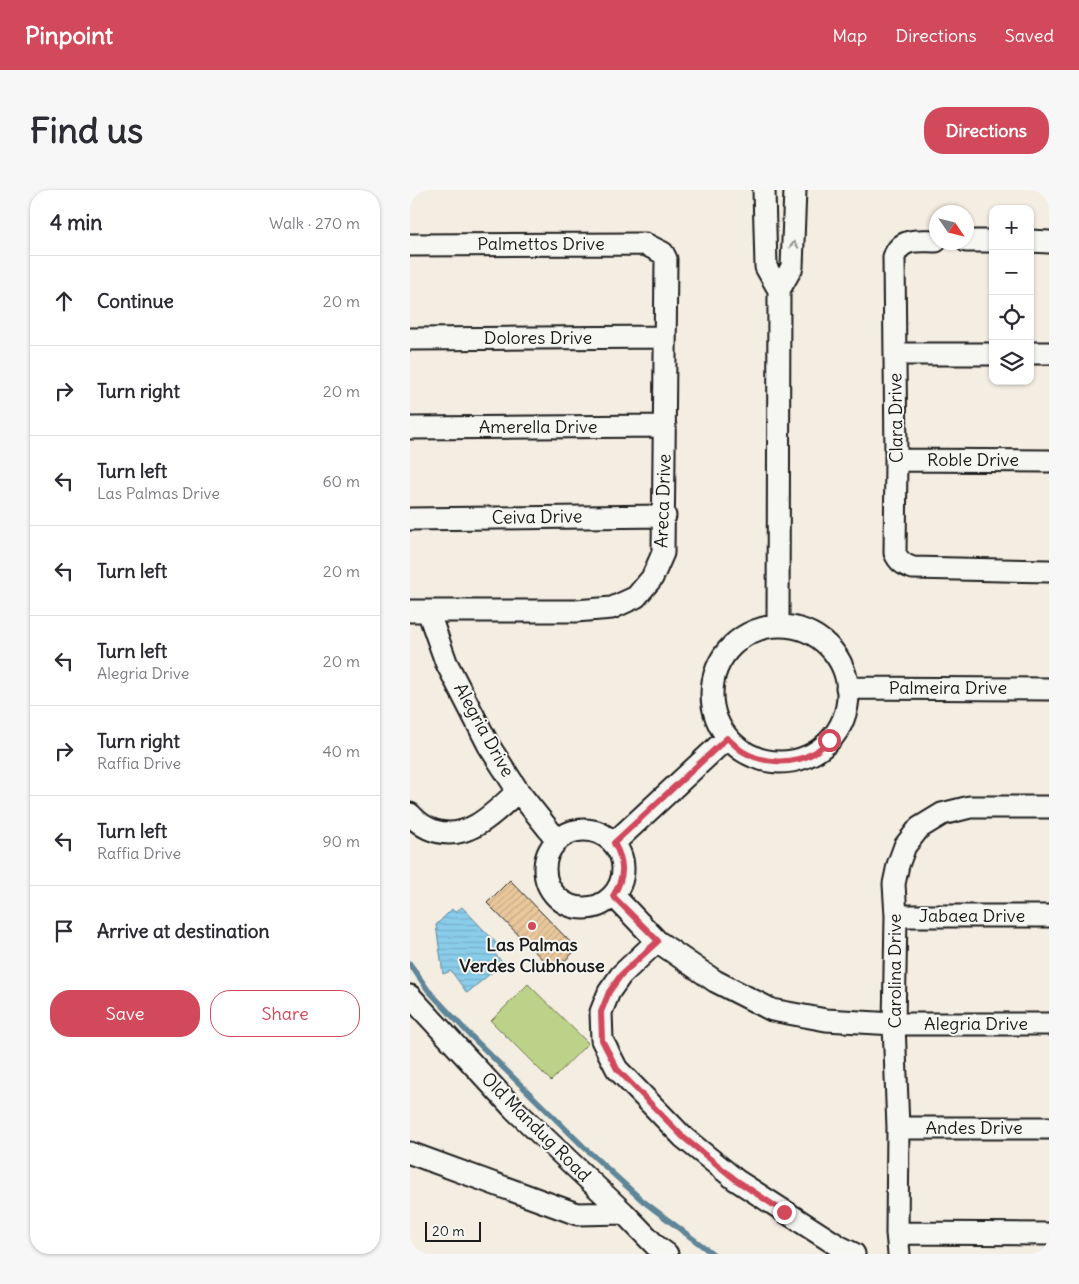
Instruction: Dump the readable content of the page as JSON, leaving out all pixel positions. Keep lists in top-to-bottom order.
{
  "streets": {
    "street": [
      "Palmettos Drive",
      "Dolores Drive",
      "Clara Drive",
      "Amerella Drive",
      "Roble Drive",
      "Areca Drive",
      "Ceiva Drive",
      "Palmeira Drive",
      "Alegria Drive",
      "Jabaea Drive",
      "Carolina Drive",
      "Old Mandug Road",
      "Andes Drive"
    ]
  },
  "crossings": [
    ["Palmettos Drive", "Areca Drive"],
    ["Dolores Drive", "Areca Drive"],
    ["Clara Drive", "Roble Drive"],
    ["Amerella Drive", "Areca Drive"],
    ["Areca Drive", "Ceiva Drive"],
    ["Areca Drive", "Alegria Drive"],
    ["Alegria Drive", "Carolina Drive"],
    ["Jabaea Drive", "Carolina Drive"],
    ["Carolina Drive", "Andes Drive"]
  ],
  "places": ["Las Palmas Verdes Clubhouse"],
  "scale_bar": "20 m",
  "north": "bottom right",
  "page": {
    "header": "Pinpoint",
    "nav": ["Map", "Directions", "Saved"],
    "buttons": [
      "Directions",
      ["Save", "Share"]
    ],
    "title": "Find us",
    "heading": ["4 min", "Walk · 270 m"],
    "map_buttons": ["+", "−"],
    "list": [
      ["Continue", "20 m"],
      ["Turn right", "20 m"],
      ["Turn left", "Las Palmas Drive", "60 m"],
      ["Turn left", "20 m"],
      ["Turn left", "Alegria Drive", "20 m"],
      ["Turn right", "Raffia Drive", "40 m"],
      ["Turn left", "Raffia Drive", "90 m"],
      "Arrive at destination"
    ],
    "scale": "20 m"
  }
}
